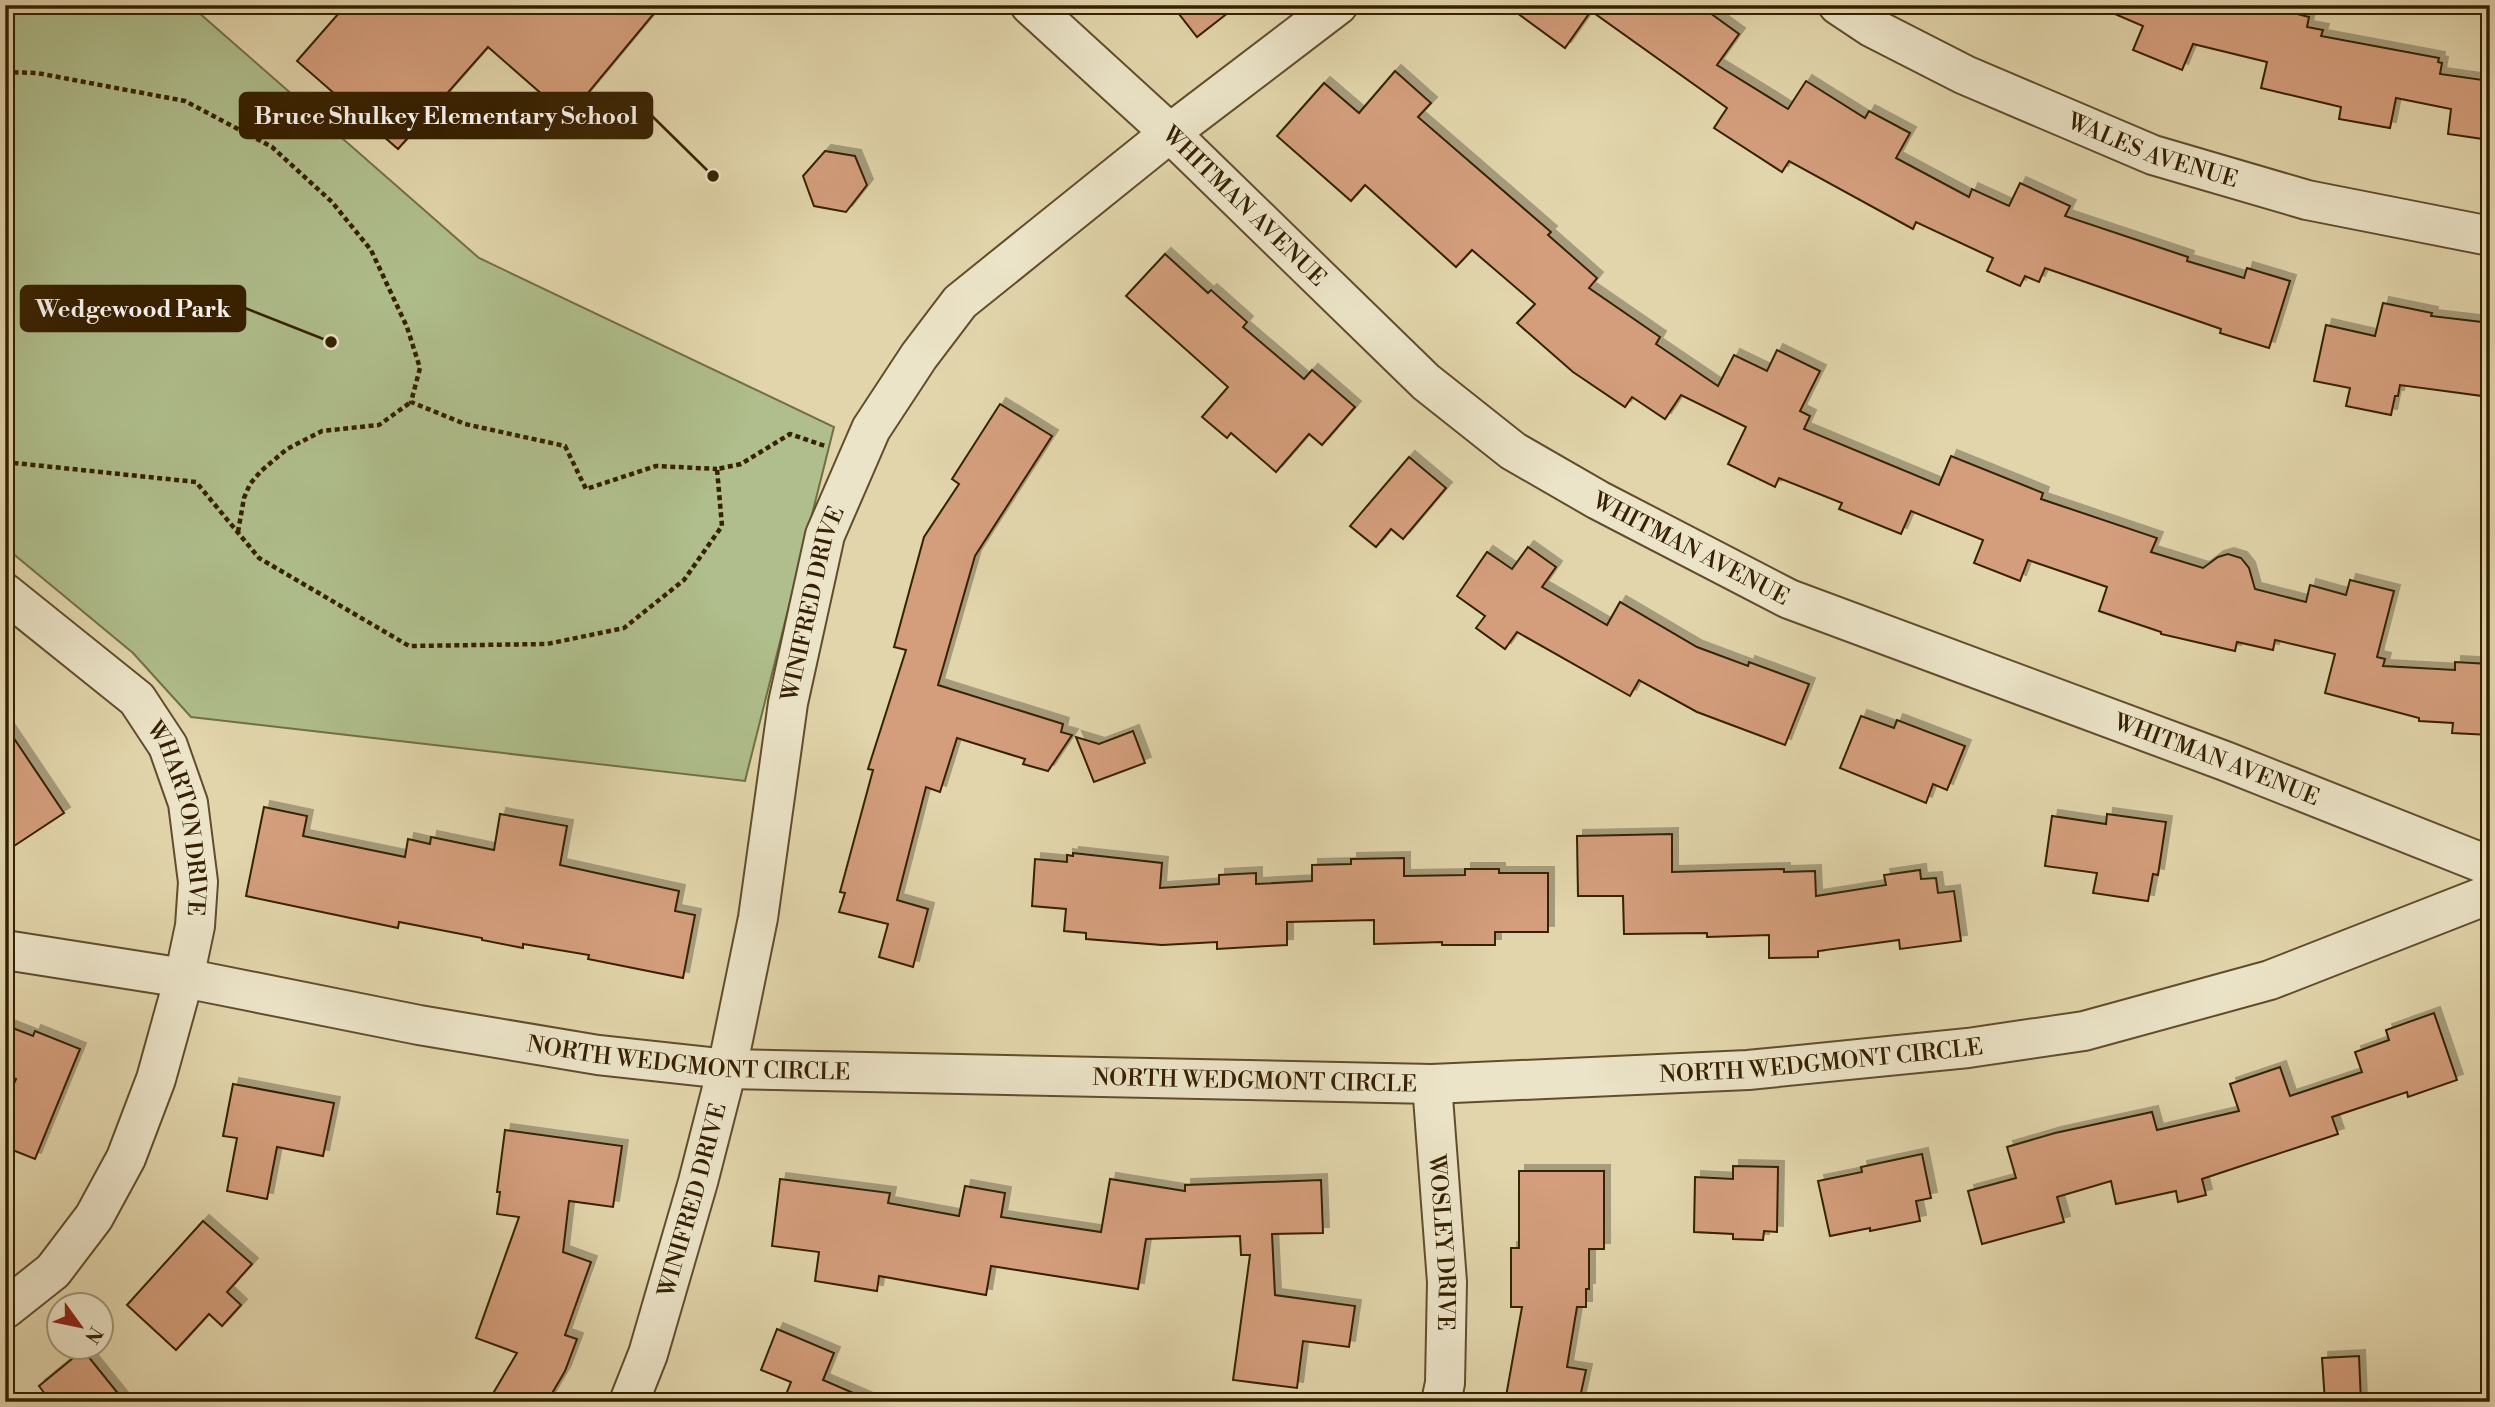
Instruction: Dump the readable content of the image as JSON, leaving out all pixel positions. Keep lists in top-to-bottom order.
{
  "streets": {
    "street": [
      "WALES AVENUE",
      "WHITMAN AVENUE",
      "WINIFRED DRIVE",
      "WHARTON DRIVE",
      "NORTH WEDGMONT CIRCLE",
      "WOSLEY DRIVE"
    ]
  },
  "crossings": [
    ["WHITMAN AVENUE", "WINIFRED DRIVE"],
    ["WINIFRED DRIVE", "NORTH WEDGMONT CIRCLE"],
    ["WHARTON DRIVE", "NORTH WEDGMONT CIRCLE"],
    ["NORTH WEDGMONT CIRCLE", "WOSLEY DRIVE"]
  ],
  "places": ["Bruce Shulkey Elementary School", "Wedgewood Park"],
  "north": "bottom right"
}
